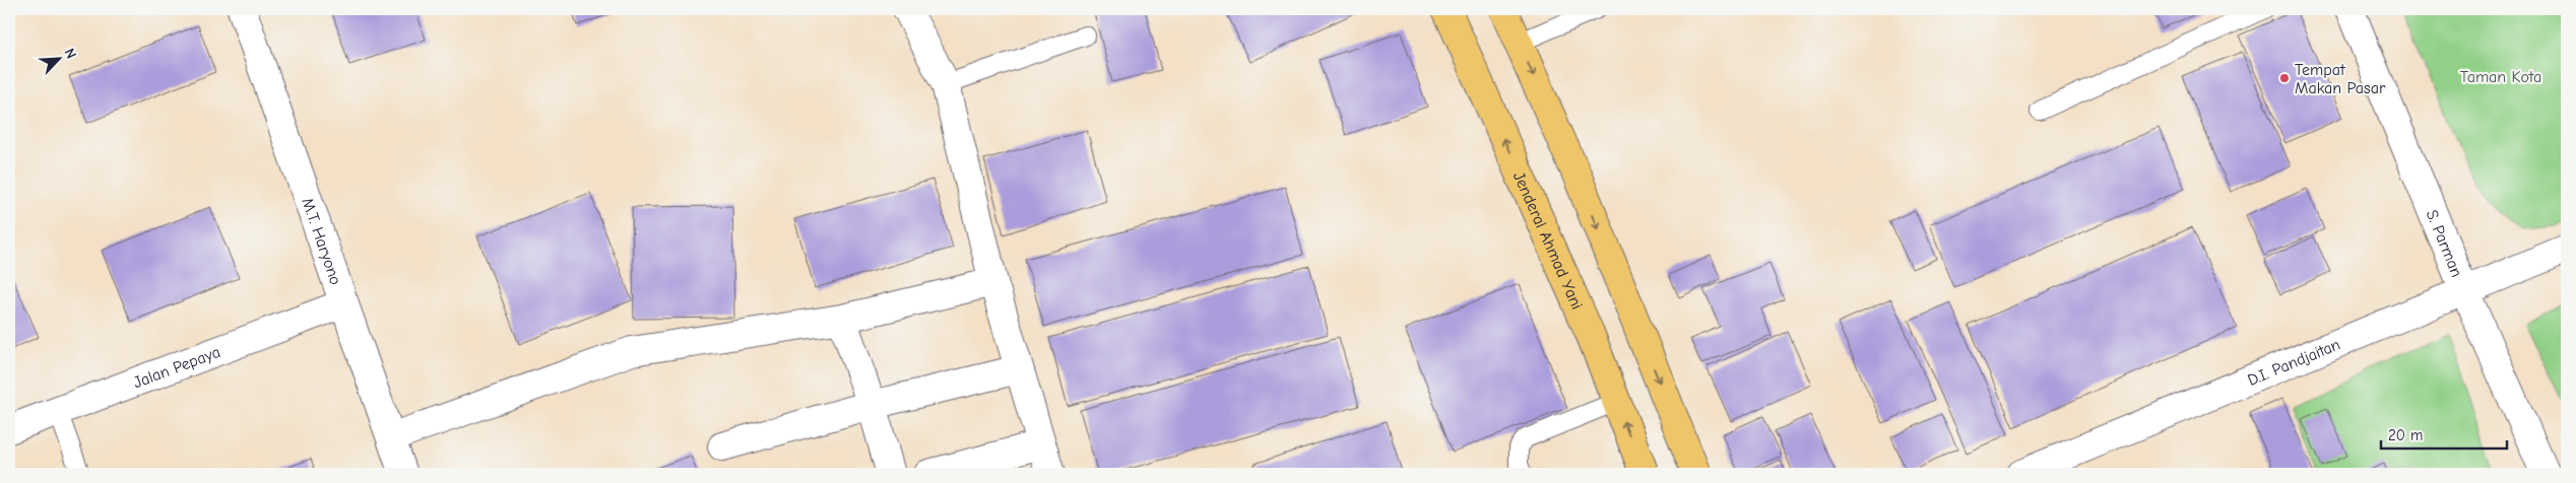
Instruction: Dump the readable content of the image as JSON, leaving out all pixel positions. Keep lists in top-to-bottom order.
{
  "streets": {
    "highway": ["Jenderal Ahmad Yani"],
    "street": [
      "M.T. Haryono",
      "S. Parman",
      "D.I. Pandjaitan",
      "Jalan Pepaya"
    ]
  },
  "crossings": [
    ["M.T. Haryono", "Jalan Pepaya"],
    ["S. Parman", "D.I. Pandjaitan"]
  ],
  "parks": ["Taman Kota"],
  "places": ["Tempat Makan Pasar"],
  "scale_bar": "20 m",
  "north": "top right"
}
